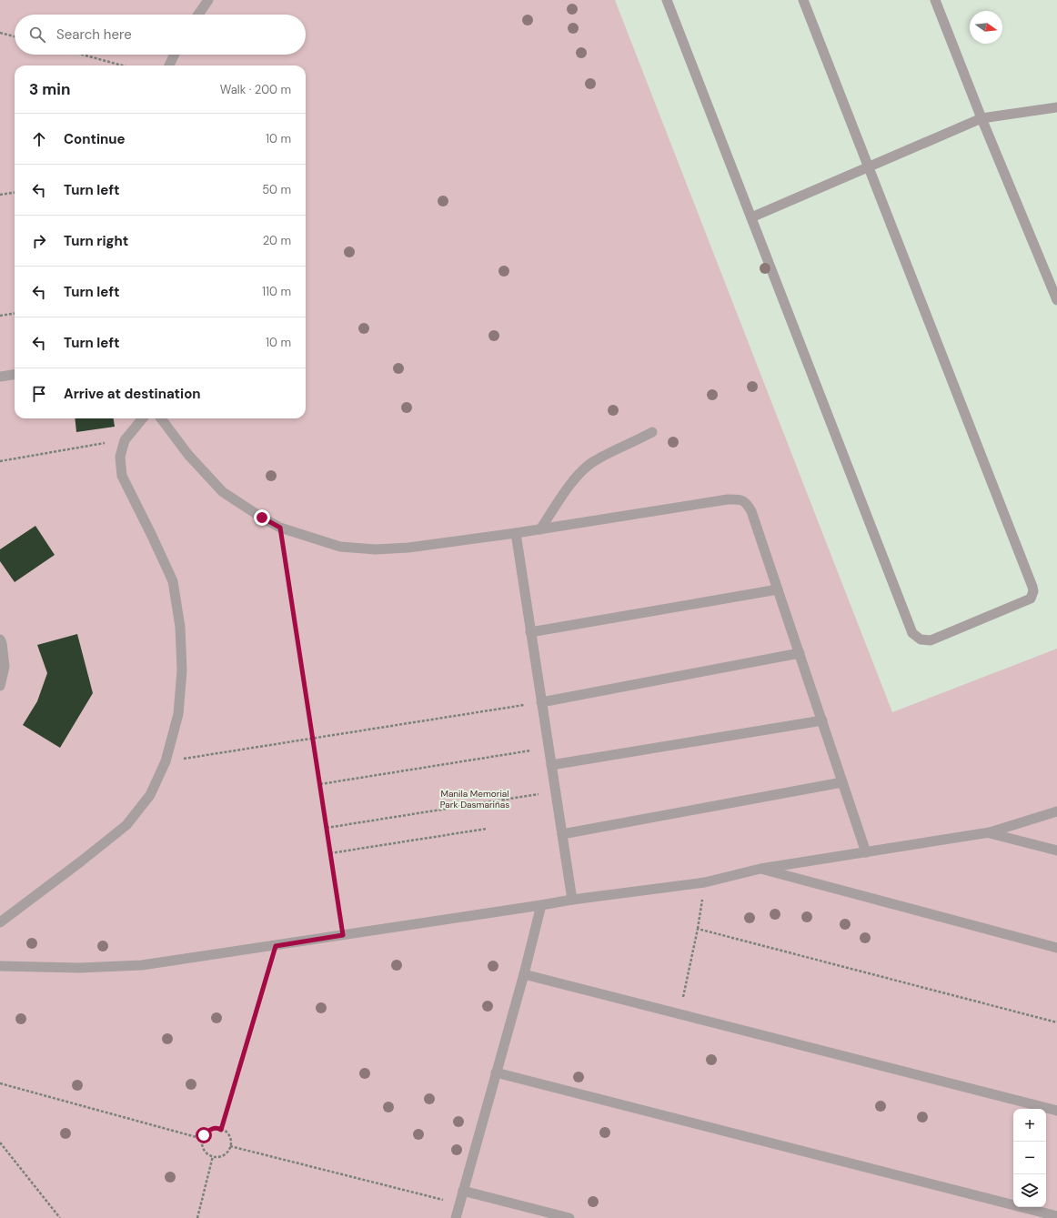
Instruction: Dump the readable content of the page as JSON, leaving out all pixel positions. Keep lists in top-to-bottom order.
{
  "parks": ["Manila Memorial Park Dasmariñas"],
  "north": "right",
  "page": {
    "search": "Search here",
    "heading": ["3 min", "Walk · 200 m"],
    "list": [
      ["Continue", "10 m"],
      ["Turn left", "50 m"],
      ["Turn right", "20 m"],
      ["Turn left", "110 m"],
      ["Turn left", "10 m"],
      "Arrive at destination"
    ],
    "map_buttons": ["+", "−"]
  }
}
